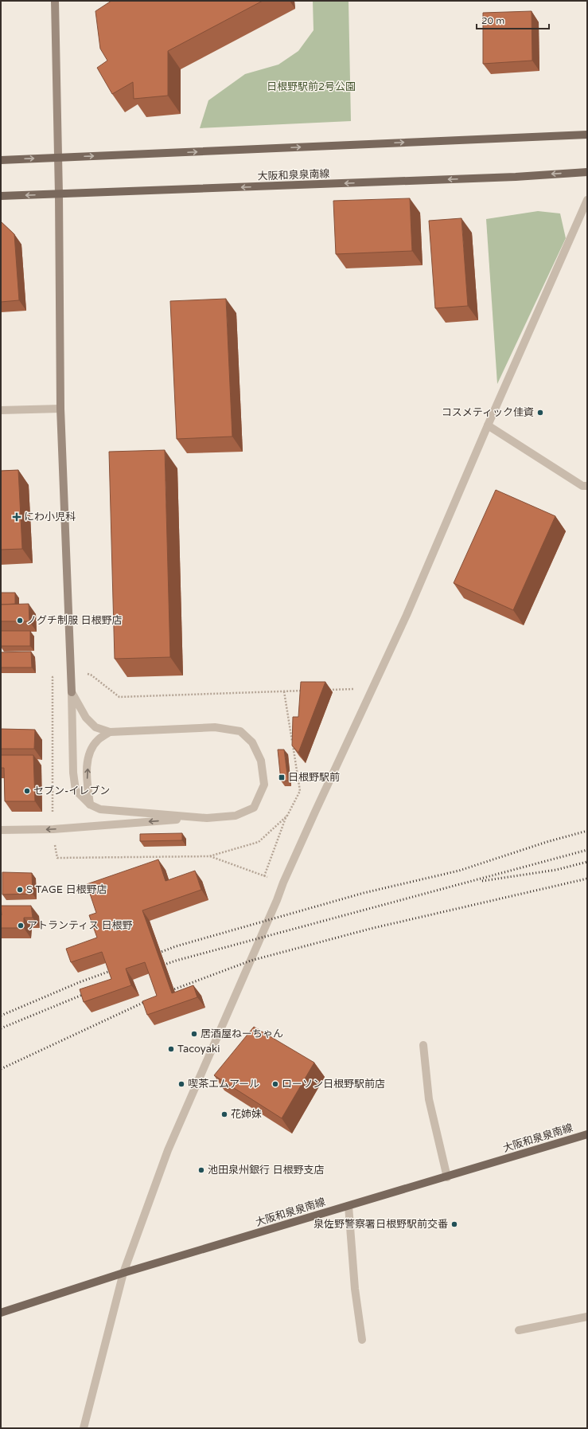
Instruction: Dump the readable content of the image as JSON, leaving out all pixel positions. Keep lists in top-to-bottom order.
{
  "streets": {
    "main road": ["大阪和泉泉南線"]
  },
  "parks": ["日根野駅前2号公園"],
  "places": {
    "other": [
      "コスメティック佳資",
      "ノグチ制服 日根野店",
      "セブン-イレブン",
      "S TAGE 日根野店",
      "アトランティス 日根野",
      "居酒屋ねーちゃん",
      "Tacoyaki",
      "喫茶エムアール",
      "ローソン日根野駅前店",
      "花姉妹",
      "池田泉州銀行 日根野支店",
      "泉佐野警察署日根野駅前交番"
    ],
    "health": ["にわ小児科"],
    "transit": ["日根野駅前"]
  },
  "scale_bar": "20 m"
}
